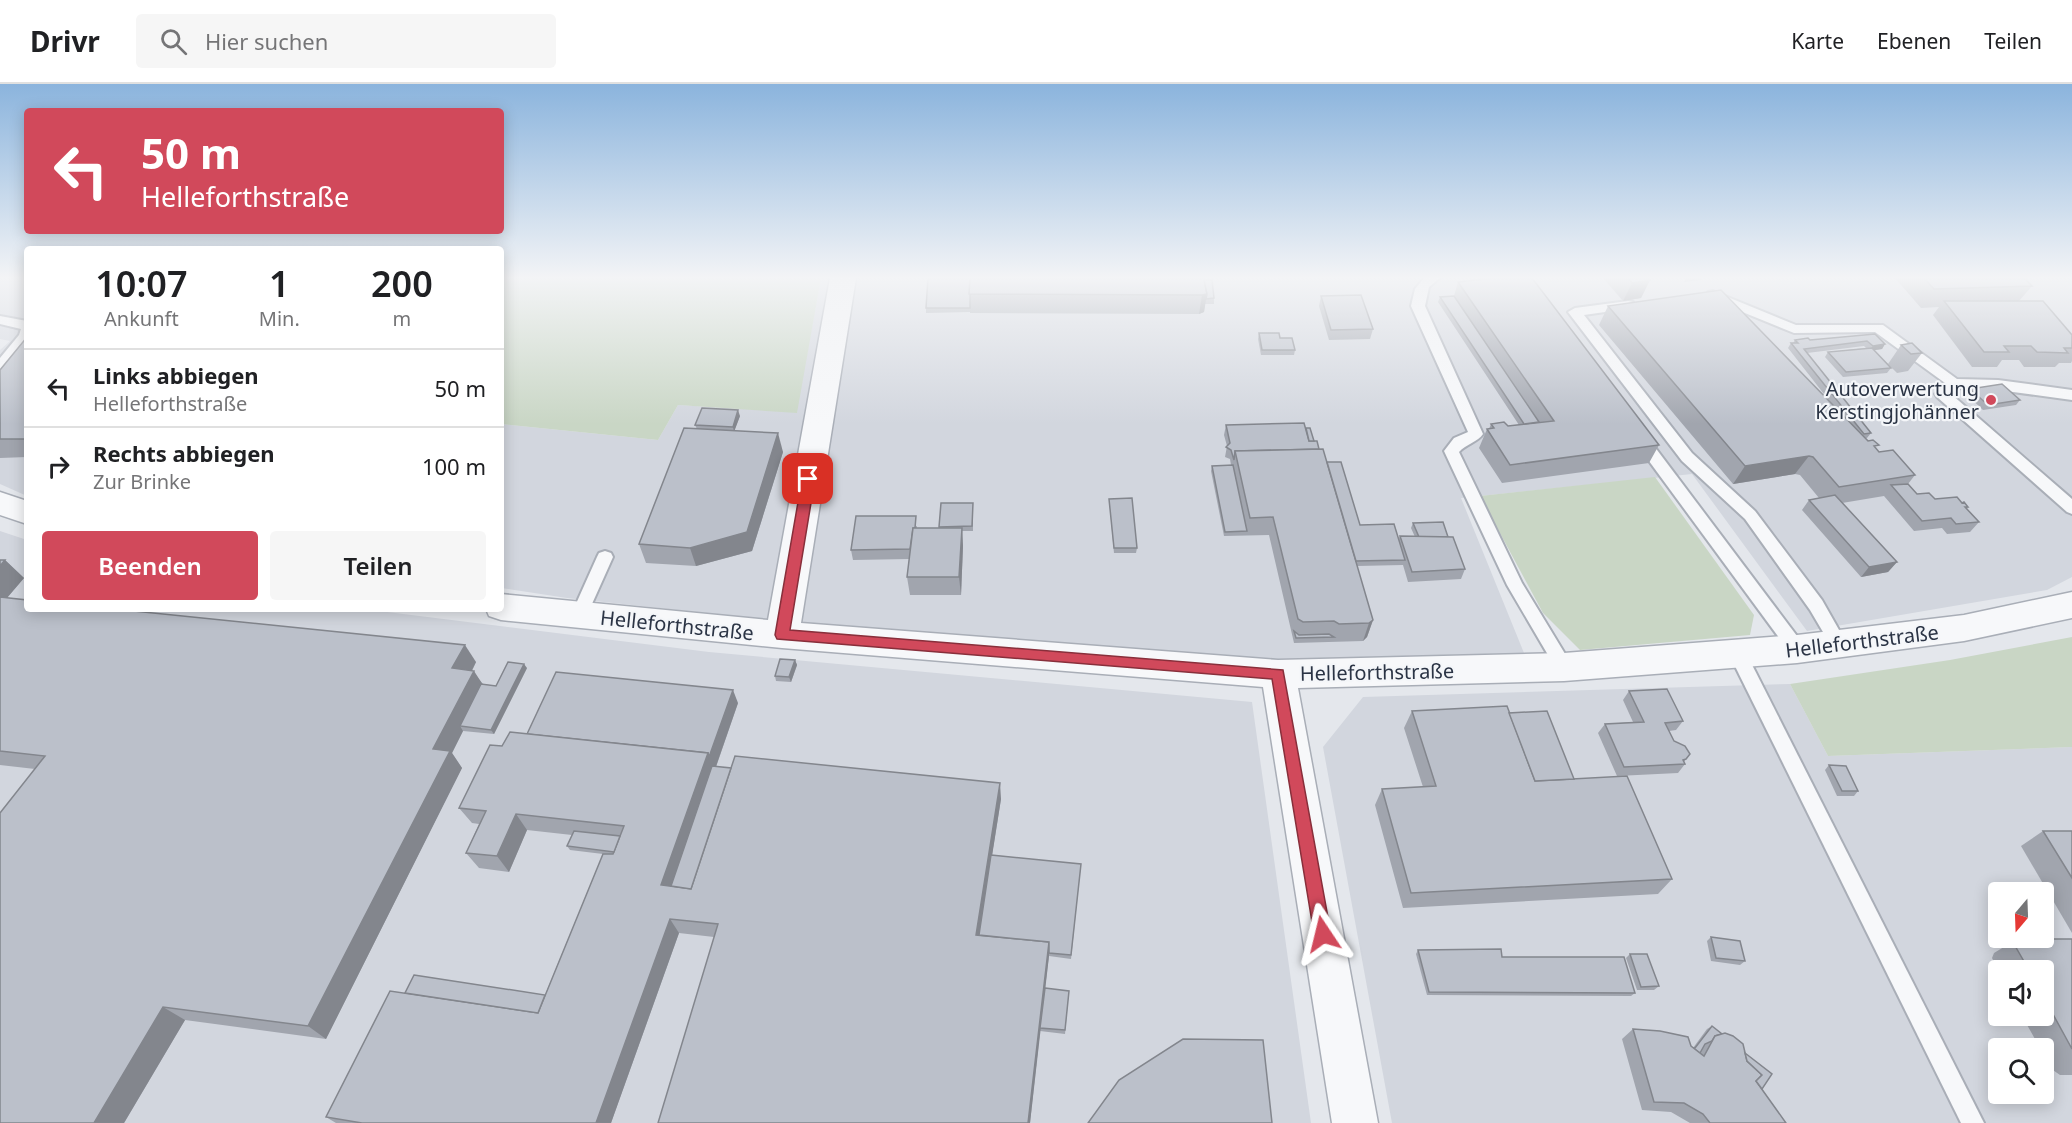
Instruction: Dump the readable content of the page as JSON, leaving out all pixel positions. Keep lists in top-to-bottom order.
{
  "streets": {
    "street": ["Helleforthstraße"]
  },
  "places": ["Autoverwertung Kerstingjohänner"],
  "north": "bottom",
  "page": {
    "header": "Drivr",
    "search": "Hier suchen",
    "nav": ["Karte", "Ebenen", "Teilen"],
    "turn": ["50 m", "Helleforthstraße"],
    "eta": [
      "10:07",
      "Ankunft",
      "1",
      "Min.",
      "200",
      "m"
    ],
    "list": [
      {
        "name": "Links abbiegen",
        "note": "Helleforthstraße",
        "value": "50 m"
      },
      {
        "name": "Rechts abbiegen",
        "note": "Zur Brinke",
        "value": "100 m"
      }
    ],
    "buttons": ["Beenden", "Teilen"]
  }
}
